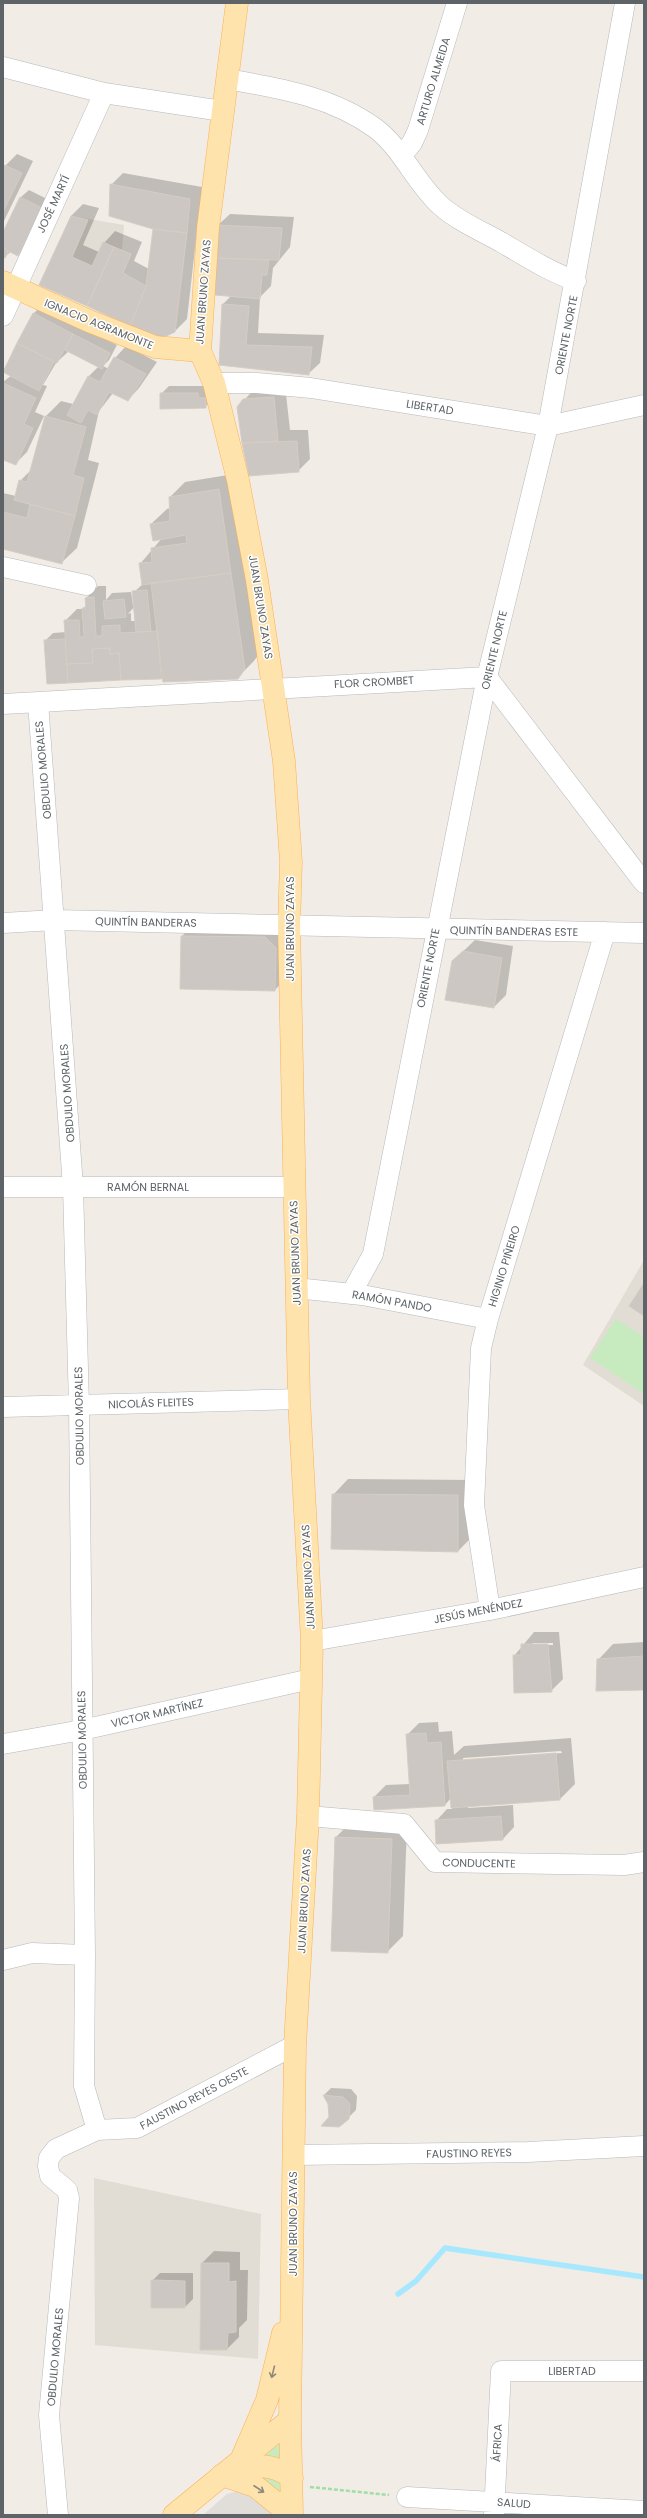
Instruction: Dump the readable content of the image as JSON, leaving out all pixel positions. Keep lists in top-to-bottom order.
{
  "streets": {
    "main road": ["JUAN BRUNO ZAYAS", "IGNACIO AGRAMONTE"],
    "street": [
      "ARTURO ALMEIDA",
      "JOSÉ MARTÍ",
      "ORIENTE NORTE",
      "LIBERTAD",
      "FLOR CROMBET",
      "OBDULIO MORALES",
      "QUINTÍN BANDERAS",
      "QUINTÍN BANDERAS ESTE",
      "RAMÓN BERNAL",
      "HIGINIO PIÑEIRO",
      "RAMÓN PANDO",
      "NICOLÁS FLEITES",
      "JESÚS MENÉNDEZ",
      "VICTOR MARTÍNEZ",
      "CONDUCENTE",
      "FAUSTINO REYES OESTE",
      "FAUSTINO REYES",
      "ÁFRICA",
      "SALUD"
    ]
  },
  "crossings": [
    ["JOSÉ MARTÍ", "IGNACIO AGRAMONTE"],
    ["JUAN BRUNO ZAYAS", "IGNACIO AGRAMONTE"],
    ["JUAN BRUNO ZAYAS", "LIBERTAD"],
    ["JUAN BRUNO ZAYAS", "FLOR CROMBET"],
    ["JUAN BRUNO ZAYAS", "QUINTÍN BANDERAS"],
    ["JUAN BRUNO ZAYAS", "QUINTÍN BANDERAS ESTE"],
    ["JUAN BRUNO ZAYAS", "RAMÓN BERNAL"],
    ["JUAN BRUNO ZAYAS", "RAMÓN PANDO"],
    ["JUAN BRUNO ZAYAS", "NICOLÁS FLEITES"],
    ["JUAN BRUNO ZAYAS", "JESÚS MENÉNDEZ"],
    ["JUAN BRUNO ZAYAS", "VICTOR MARTÍNEZ"],
    ["JUAN BRUNO ZAYAS", "CONDUCENTE"],
    ["JUAN BRUNO ZAYAS", "FAUSTINO REYES OESTE"],
    ["JUAN BRUNO ZAYAS", "FAUSTINO REYES"],
    ["ORIENTE NORTE", "LIBERTAD"],
    ["ORIENTE NORTE", "FLOR CROMBET"],
    ["ORIENTE NORTE", "QUINTÍN BANDERAS ESTE"],
    ["ORIENTE NORTE", "RAMÓN PANDO"],
    ["LIBERTAD", "ÁFRICA"],
    ["FLOR CROMBET", "OBDULIO MORALES"],
    ["OBDULIO MORALES", "QUINTÍN BANDERAS"],
    ["OBDULIO MORALES", "RAMÓN BERNAL"],
    ["OBDULIO MORALES", "NICOLÁS FLEITES"],
    ["OBDULIO MORALES", "VICTOR MARTÍNEZ"],
    ["OBDULIO MORALES", "FAUSTINO REYES OESTE"],
    ["QUINTÍN BANDERAS", "QUINTÍN BANDERAS ESTE"],
    ["QUINTÍN BANDERAS ESTE", "HIGINIO PIÑEIRO"],
    ["HIGINIO PIÑEIRO", "RAMÓN PANDO"],
    ["HIGINIO PIÑEIRO", "JESÚS MENÉNDEZ"],
    ["ÁFRICA", "SALUD"]
  ]
}
